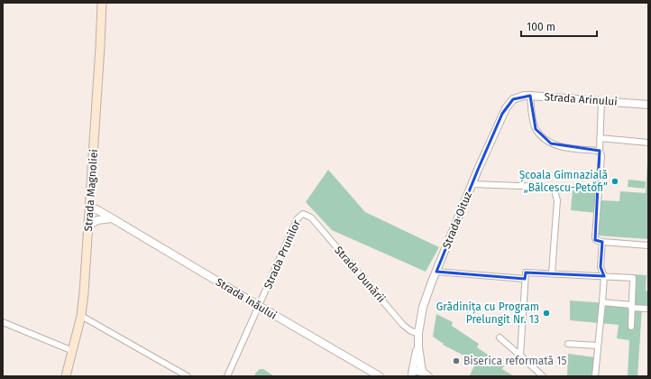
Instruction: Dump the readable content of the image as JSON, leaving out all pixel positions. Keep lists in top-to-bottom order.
{
  "streets": {
    "main road": ["Strada Magnoliei"],
    "street": [
      "Strada Arinului",
      "Strada Oituz",
      "Strada Prunilor",
      "Strada Dunării",
      "Strada Inăului"
    ]
  },
  "crossings": [
    ["Strada Arinului", "Strada Oituz"],
    ["Strada Magnoliei", "Strada Inăului"],
    ["Strada Oituz", "Strada Dunării"],
    ["Strada Prunilor", "Strada Dunării"],
    ["Strada Prunilor", "Strada Inăului"]
  ],
  "places": ["Școala Gimnazială „Bălcescu-Petőfi”", "Grădinița cu Program Prelungit Nr. 13", "Biserica reformată 15"],
  "scale_bar": "100 m"
}
